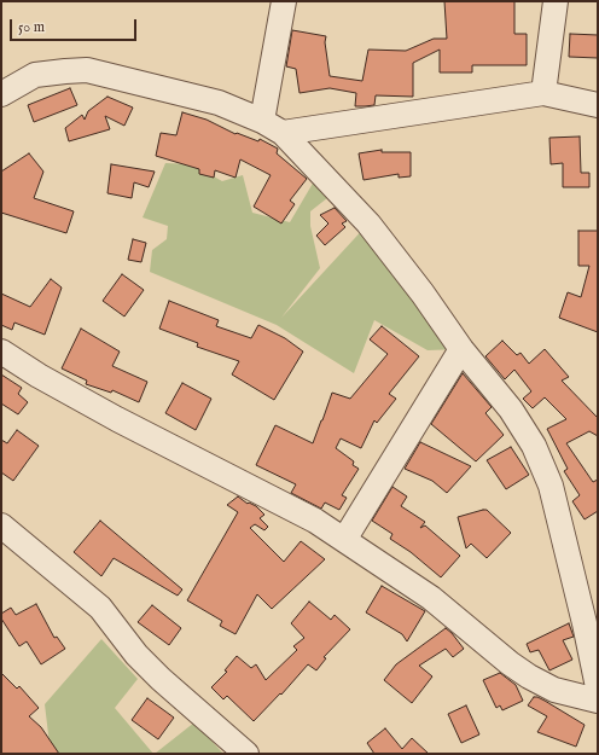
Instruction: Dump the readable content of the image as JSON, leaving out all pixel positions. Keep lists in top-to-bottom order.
{
  "scale_bar": "50 m"
}
